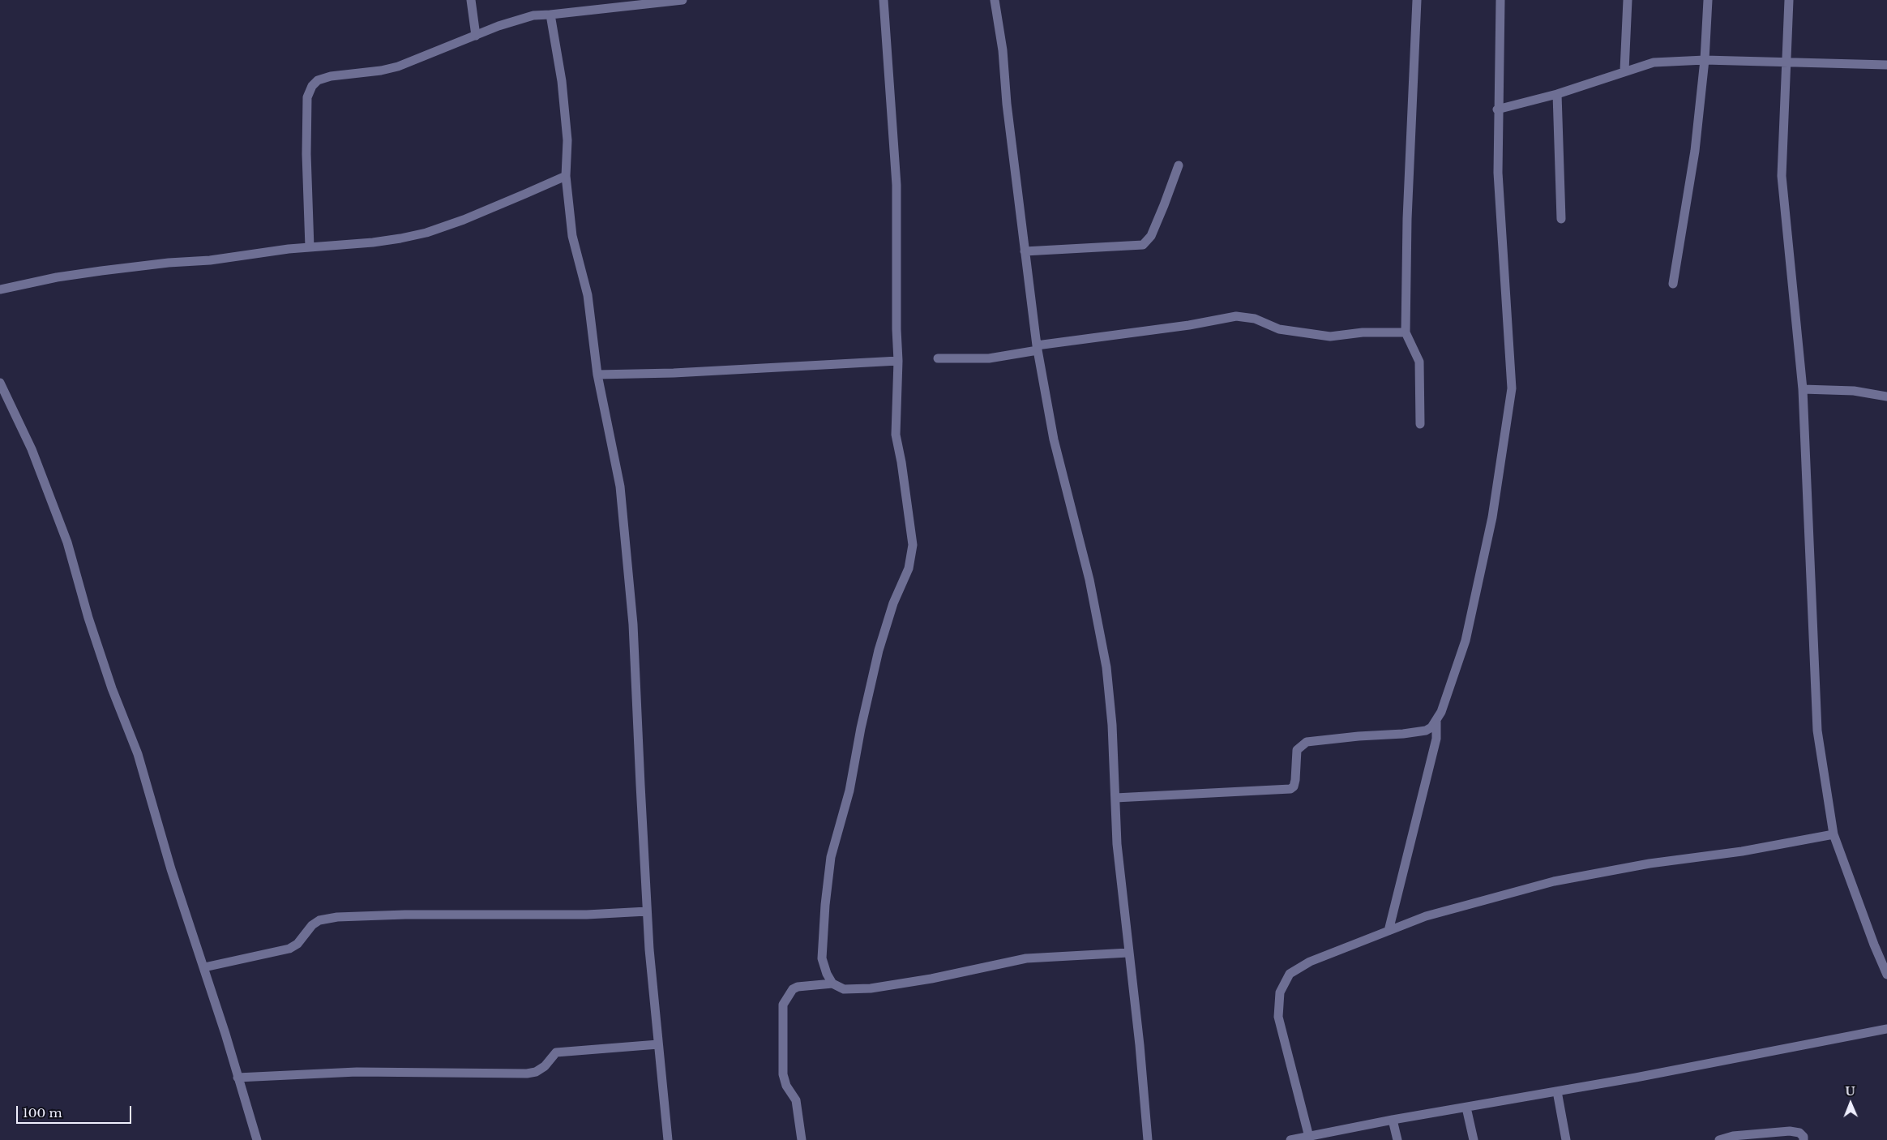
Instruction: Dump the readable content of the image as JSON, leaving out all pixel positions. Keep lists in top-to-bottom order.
{
  "scale_bar": "100 m",
  "north": "top"
}
